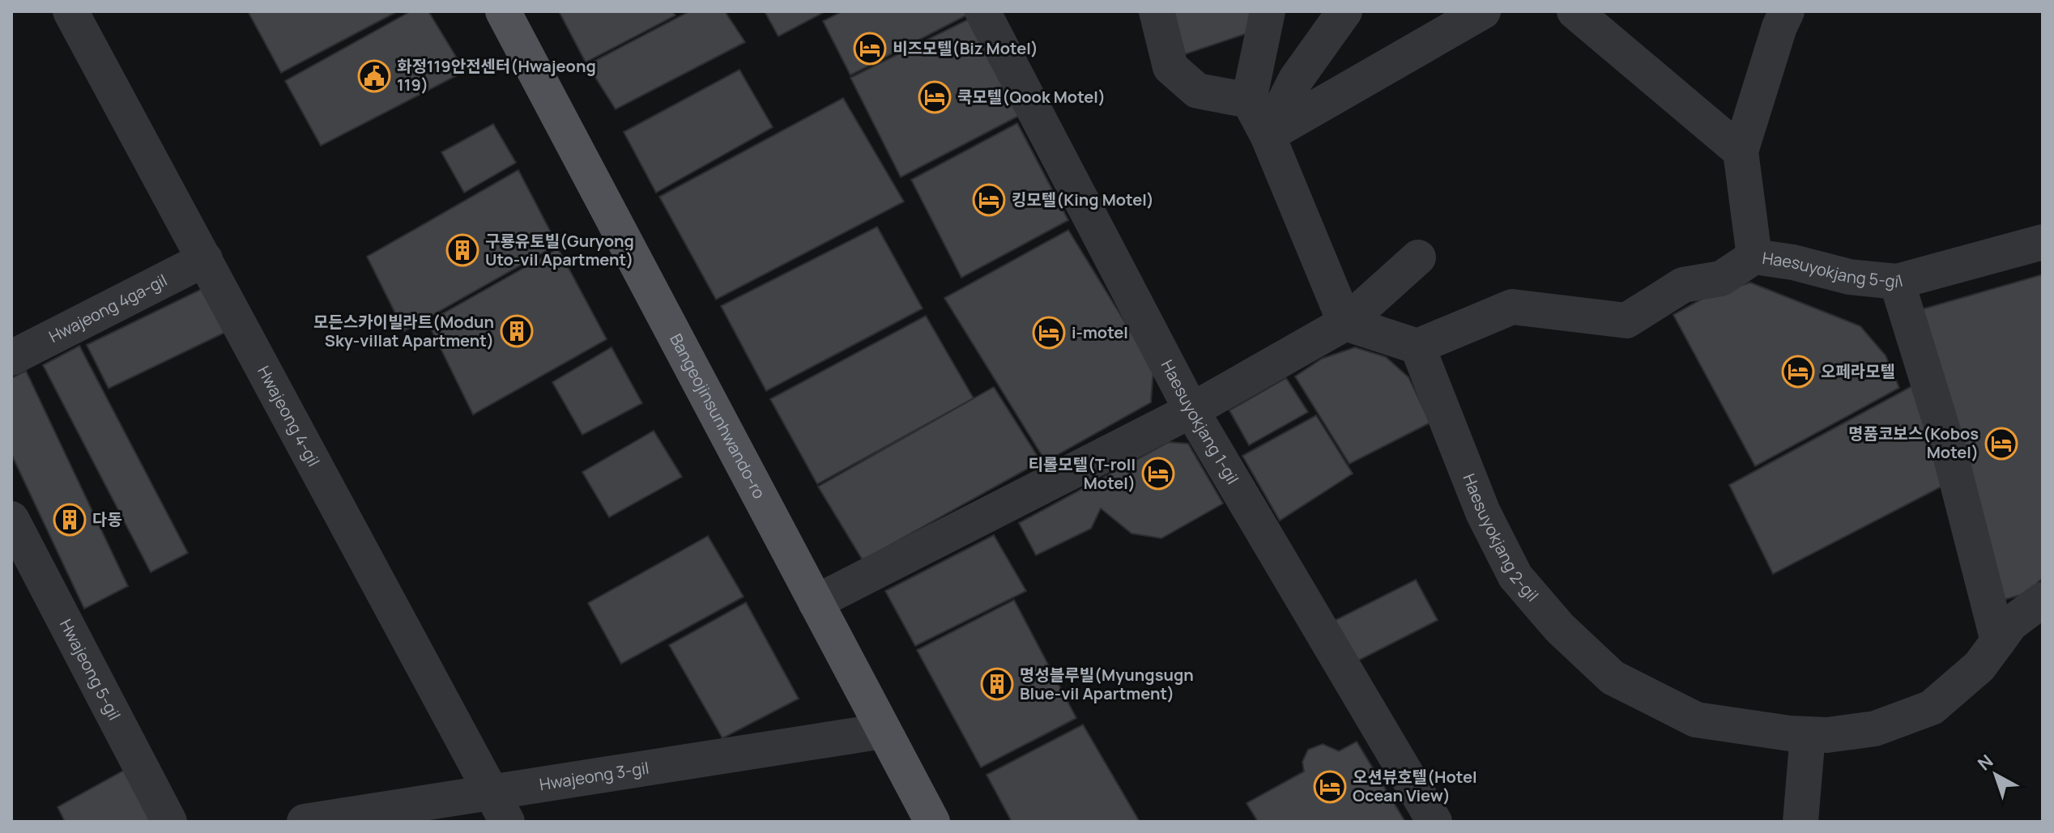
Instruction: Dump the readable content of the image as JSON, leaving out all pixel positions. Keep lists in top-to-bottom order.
{
  "streets": {
    "main road": ["Bangeojinsunhwando-ro"],
    "street": [
      "Haesuyokjang 5-gil",
      "Hwajeong 4ga-gil",
      "Hwajeong 4-gil",
      "Haesuyokjang 1-gil",
      "Haesuyokjang 2-gil",
      "Hwajeong 5-gil",
      "Hwajeong 3-gil"
    ]
  },
  "crossings": [
    ["Hwajeong 4ga-gil", "Hwajeong 4-gil"],
    ["Hwajeong 4-gil", "Hwajeong 3-gil"],
    ["Bangeojinsunhwando-ro", "Hwajeong 3-gil"]
  ],
  "places": {
    "hotel": [
      "비즈모텔(Biz Motel)",
      "쿡모텔(Qook Motel)",
      "킹모텔(King Motel)",
      "i-motel",
      "오페라모텔",
      "명품코보스(Kobos Motel)",
      "티롤모텔(T-roll Motel)",
      "오션뷰호텔(Hotel Ocean View)"
    ],
    "public building": ["화정119안전센터(Hwajeong 119)"],
    "building": [
      "구룡유토빌(Guryong Uto-vil Apartment)",
      "모든스카이빌라트(Modun Sky-villat Apartment)",
      "다동",
      "명성블루빌(Myungsugn Blue-vil Apartment)"
    ]
  },
  "north": "top left"
}
